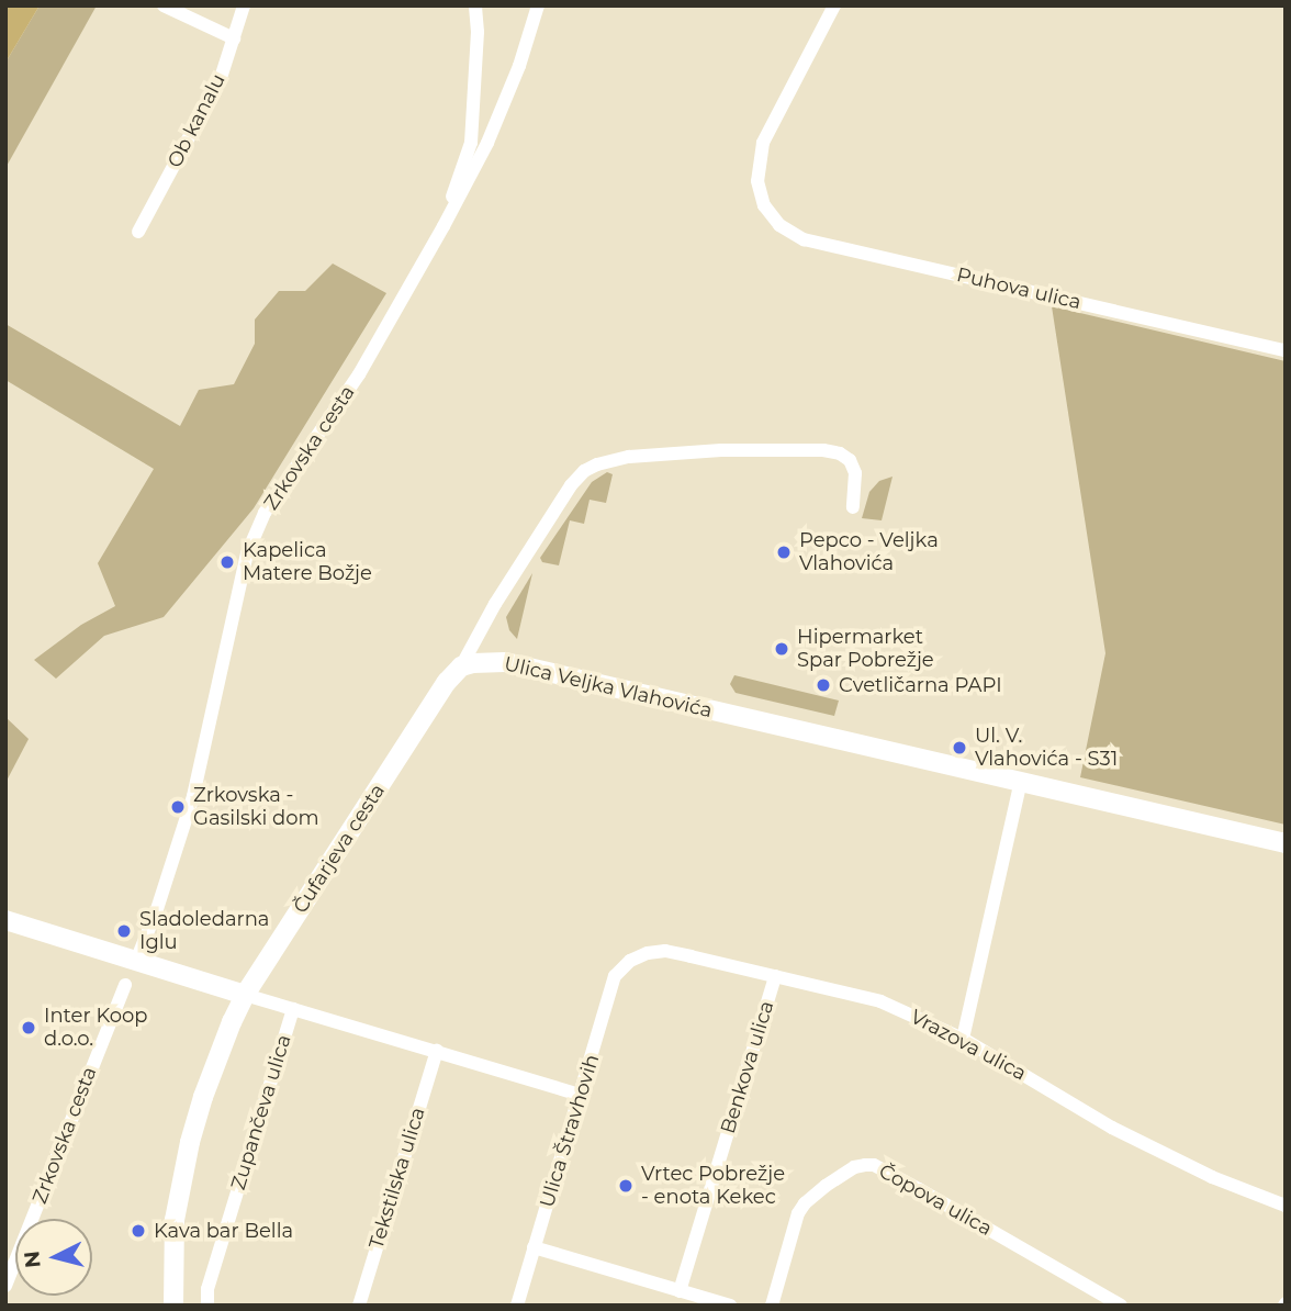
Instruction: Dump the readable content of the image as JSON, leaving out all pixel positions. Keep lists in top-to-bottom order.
{
  "streets": {
    "street": [
      "Ob kanalu",
      "Puhova ulica",
      "Zrkovska cesta",
      "Ulica Veljka Vlahovića",
      "Čufarjeva cesta",
      "Vrazova ulica",
      "Benkova ulica",
      "Zupančeva ulica",
      "Ulica Štravhovih",
      "Tekstilska ulica",
      "Čopova ulica"
    ]
  },
  "crossings": [
    ["Ulica Veljka Vlahovića", "Čufarjeva cesta"],
    ["Vrazova ulica", "Benkova ulica"],
    ["Vrazova ulica", "Ulica Štravhovih"]
  ],
  "places": [
    "Pepco - Veljka Vlahovića",
    "Kapelica Matere Božje",
    "Hipermarket Spar Pobrežje",
    "Cvetličarna PAPI",
    "Ul. V. Vlahovića - S31",
    "Zrkovska - Gasilski dom",
    "Sladoledarna Iglu",
    "Inter Koop d.o.o.",
    "Vrtec Pobrežje - enota Kekec",
    "Kava bar Bella"
  ],
  "north": "left"
}
